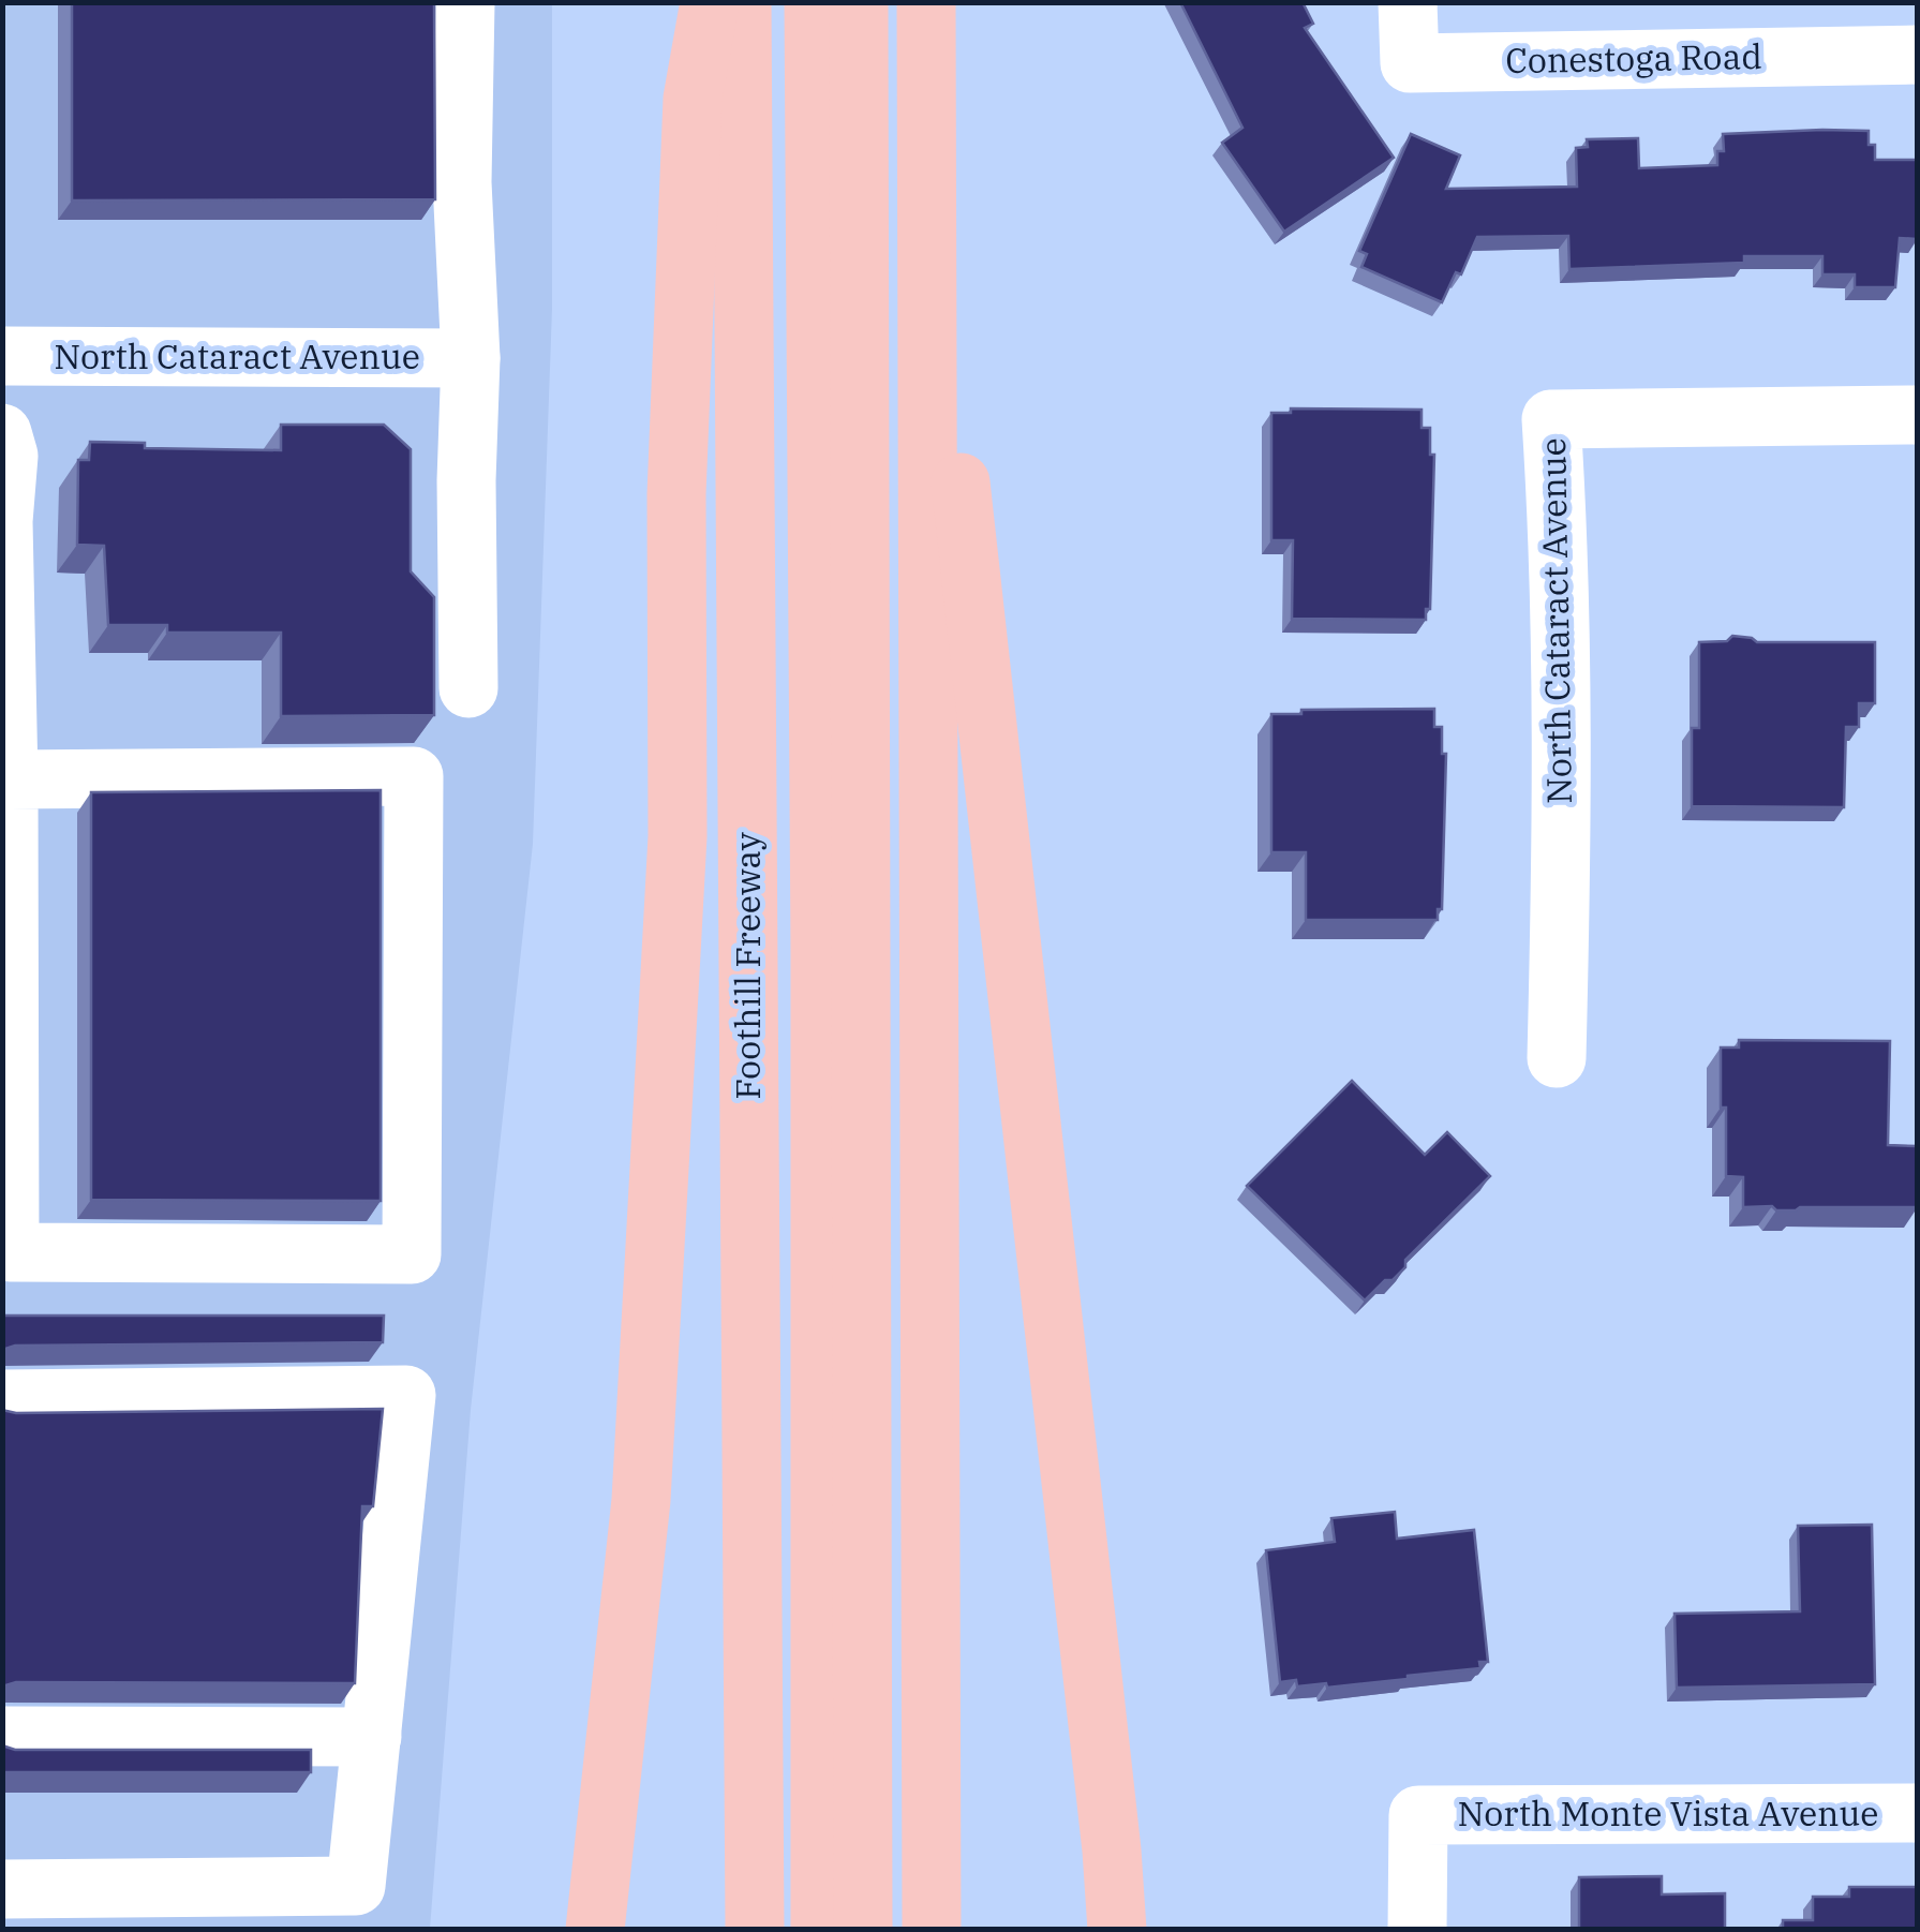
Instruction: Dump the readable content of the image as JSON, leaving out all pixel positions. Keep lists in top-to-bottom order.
{
  "streets": {
    "highway": ["Foothill Freeway"],
    "street": ["Conestoga Road", "North Cataract Avenue", "North Monte Vista Avenue"]
  }
}
